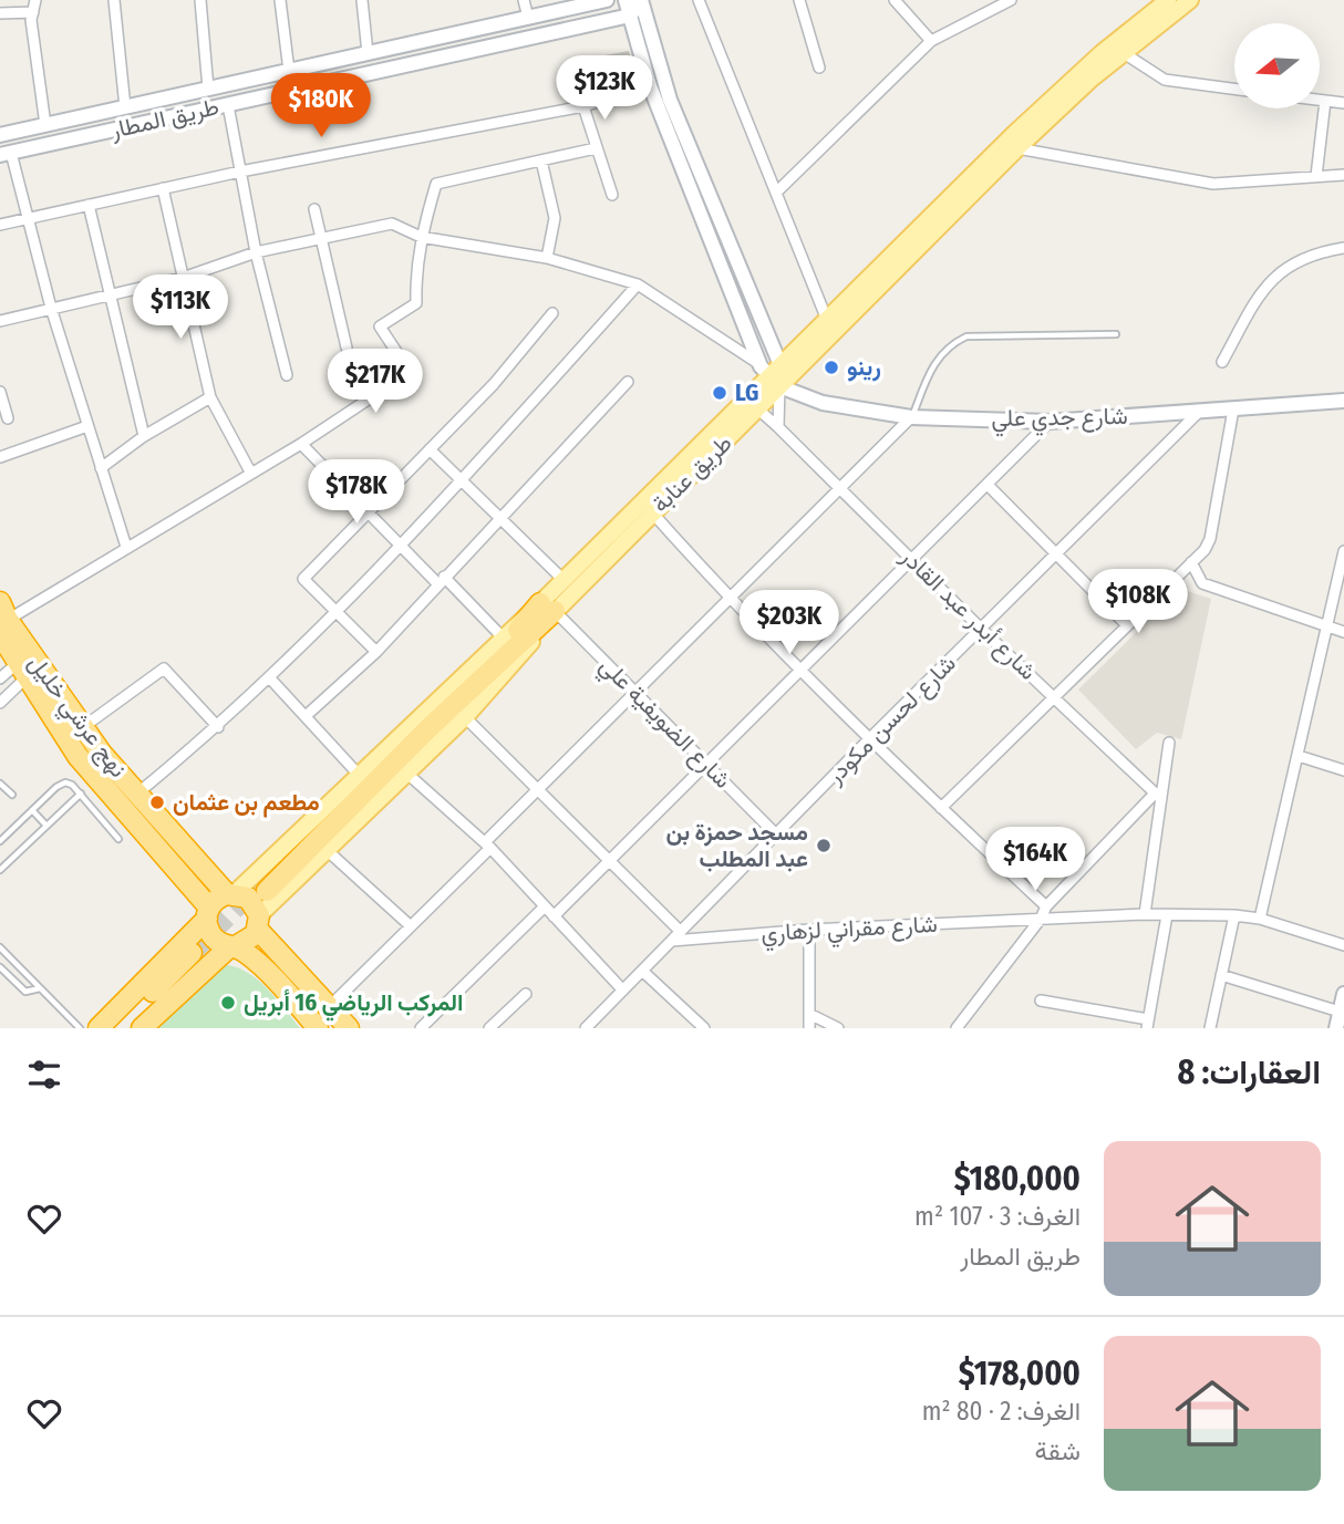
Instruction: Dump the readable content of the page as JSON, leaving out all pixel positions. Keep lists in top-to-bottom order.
{
  "streets": {
    "highway": ["طريق عنابة", "نهج عرشي خليل"],
    "street": [
      "طريق المطار",
      "شارع جدي علي",
      "شارع أبدر عبد القادر",
      "شارع لحسن مكودر",
      "شارع الضويفية علي",
      "شارع مقراني لزهاري"
    ]
  },
  "crossings": [
    ["شارع جدي علي", "طريق عنابة"],
    ["شارع جدي علي", "شارع لحسن مكودر"],
    ["طريق عنابة", "شارع أبدر عبد القادر"],
    ["طريق عنابة", "شارع الضويفية علي"],
    ["شارع أبدر عبد القادر", "شارع لحسن مكودر"],
    ["شارع لحسن مكودر", "شارع الضويفية علي"],
    ["شارع لحسن مكودر", "شارع مقراني لزهاري"]
  ],
  "places": [
    "رينو",
    "LG",
    "مطعم بن عثمان",
    "مسجد حمزة بن عبد المطلب",
    "المركب الرياضي 16 أبريل"
  ],
  "north": "left",
  "page": {
    "price": [
      "$123K",
      "$180K",
      "$113K",
      "$217K",
      "$178K",
      "$108K",
      "$203K",
      "$164K"
    ],
    "heading": "العقارات: 8",
    "list": [
      {
        "name": "$180,000",
        "note": "الغرف: 3 · 107 m² · طريق المطار"
      },
      {
        "name": "$178,000",
        "note": "الغرف: 2 · 80 m² · شقة"
      }
    ]
  }
}
